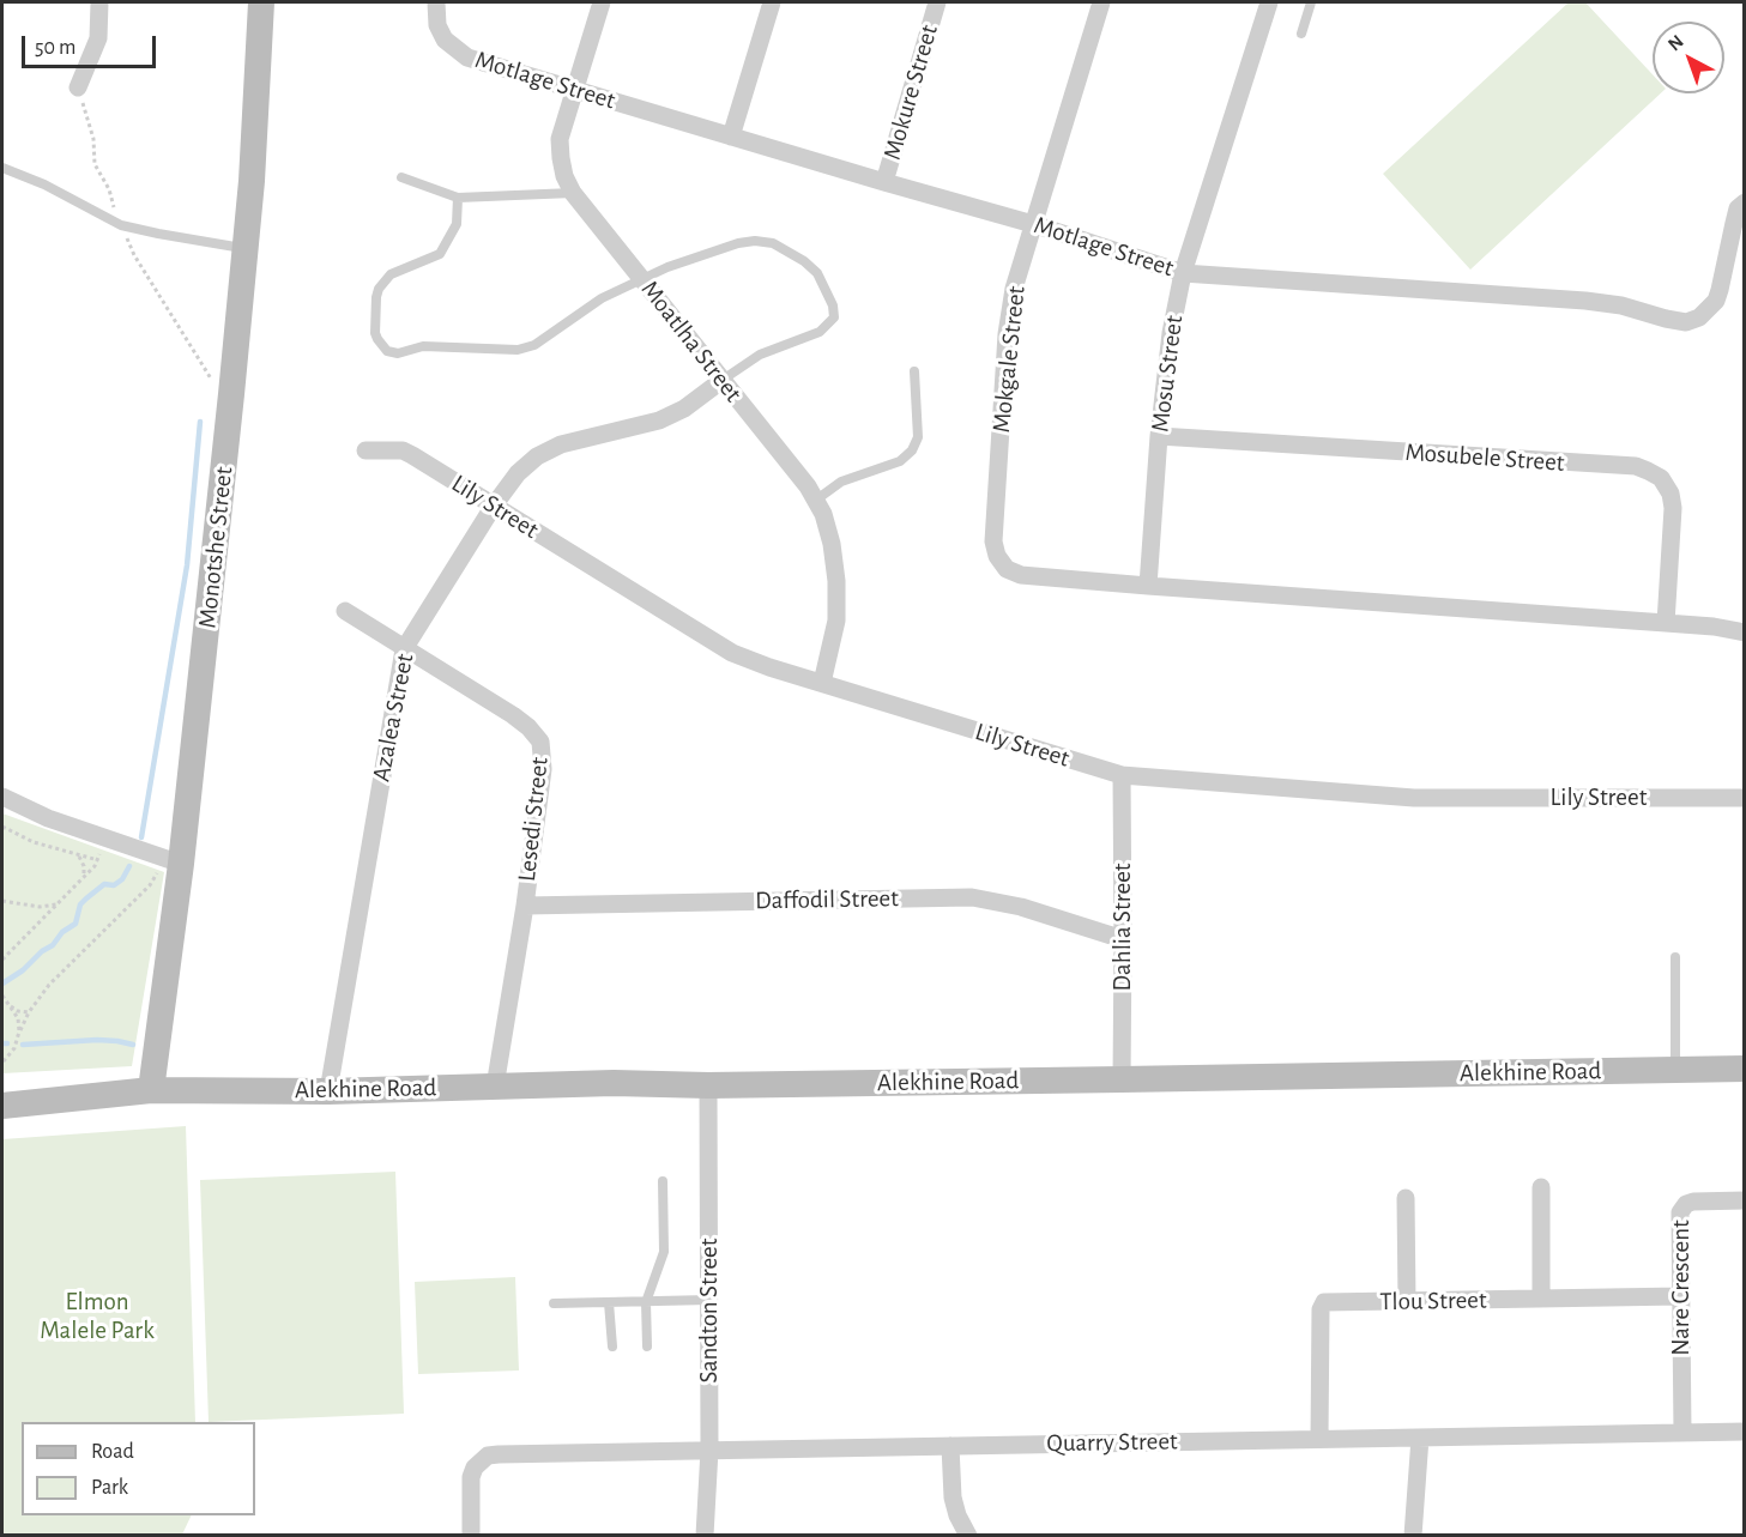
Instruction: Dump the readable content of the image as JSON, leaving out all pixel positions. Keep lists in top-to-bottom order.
{
  "streets": {
    "street": [
      "Motlage Street",
      "Mokure Street",
      "Moatlha Street",
      "Mokgale Street",
      "Mosu Street",
      "Mosubele Street",
      "Lily Street",
      "Monotshe Street",
      "Azalea Street",
      "Lesedi Street",
      "Daffodil Street",
      "Dahlia Street",
      "Alekhine Road",
      "Nare Crescent",
      "Tlou Street",
      "Sandton Street",
      "Quarry Street"
    ]
  },
  "crossings": [
    ["Motlage Street", "Mokure Street"],
    ["Motlage Street", "Moatlha Street"],
    ["Motlage Street", "Mokgale Street"],
    ["Motlage Street", "Mosu Street"],
    ["Moatlha Street", "Lily Street"],
    ["Moatlha Street", "Azalea Street"],
    ["Mokgale Street", "Mosu Street"],
    ["Mosu Street", "Mosubele Street"],
    ["Lily Street", "Azalea Street"],
    ["Lily Street", "Dahlia Street"],
    ["Monotshe Street", "Alekhine Road"],
    ["Azalea Street", "Lesedi Street"],
    ["Azalea Street", "Alekhine Road"],
    ["Lesedi Street", "Daffodil Street"],
    ["Lesedi Street", "Alekhine Road"],
    ["Daffodil Street", "Dahlia Street"],
    ["Dahlia Street", "Alekhine Road"],
    ["Alekhine Road", "Sandton Street"],
    ["Nare Crescent", "Tlou Street"],
    ["Nare Crescent", "Quarry Street"],
    ["Tlou Street", "Quarry Street"],
    ["Sandton Street", "Quarry Street"]
  ],
  "parks": ["Elmon Malele Park"],
  "legend": ["Road", "Park"],
  "scale_bar": "50 m",
  "north": "top left"
}
